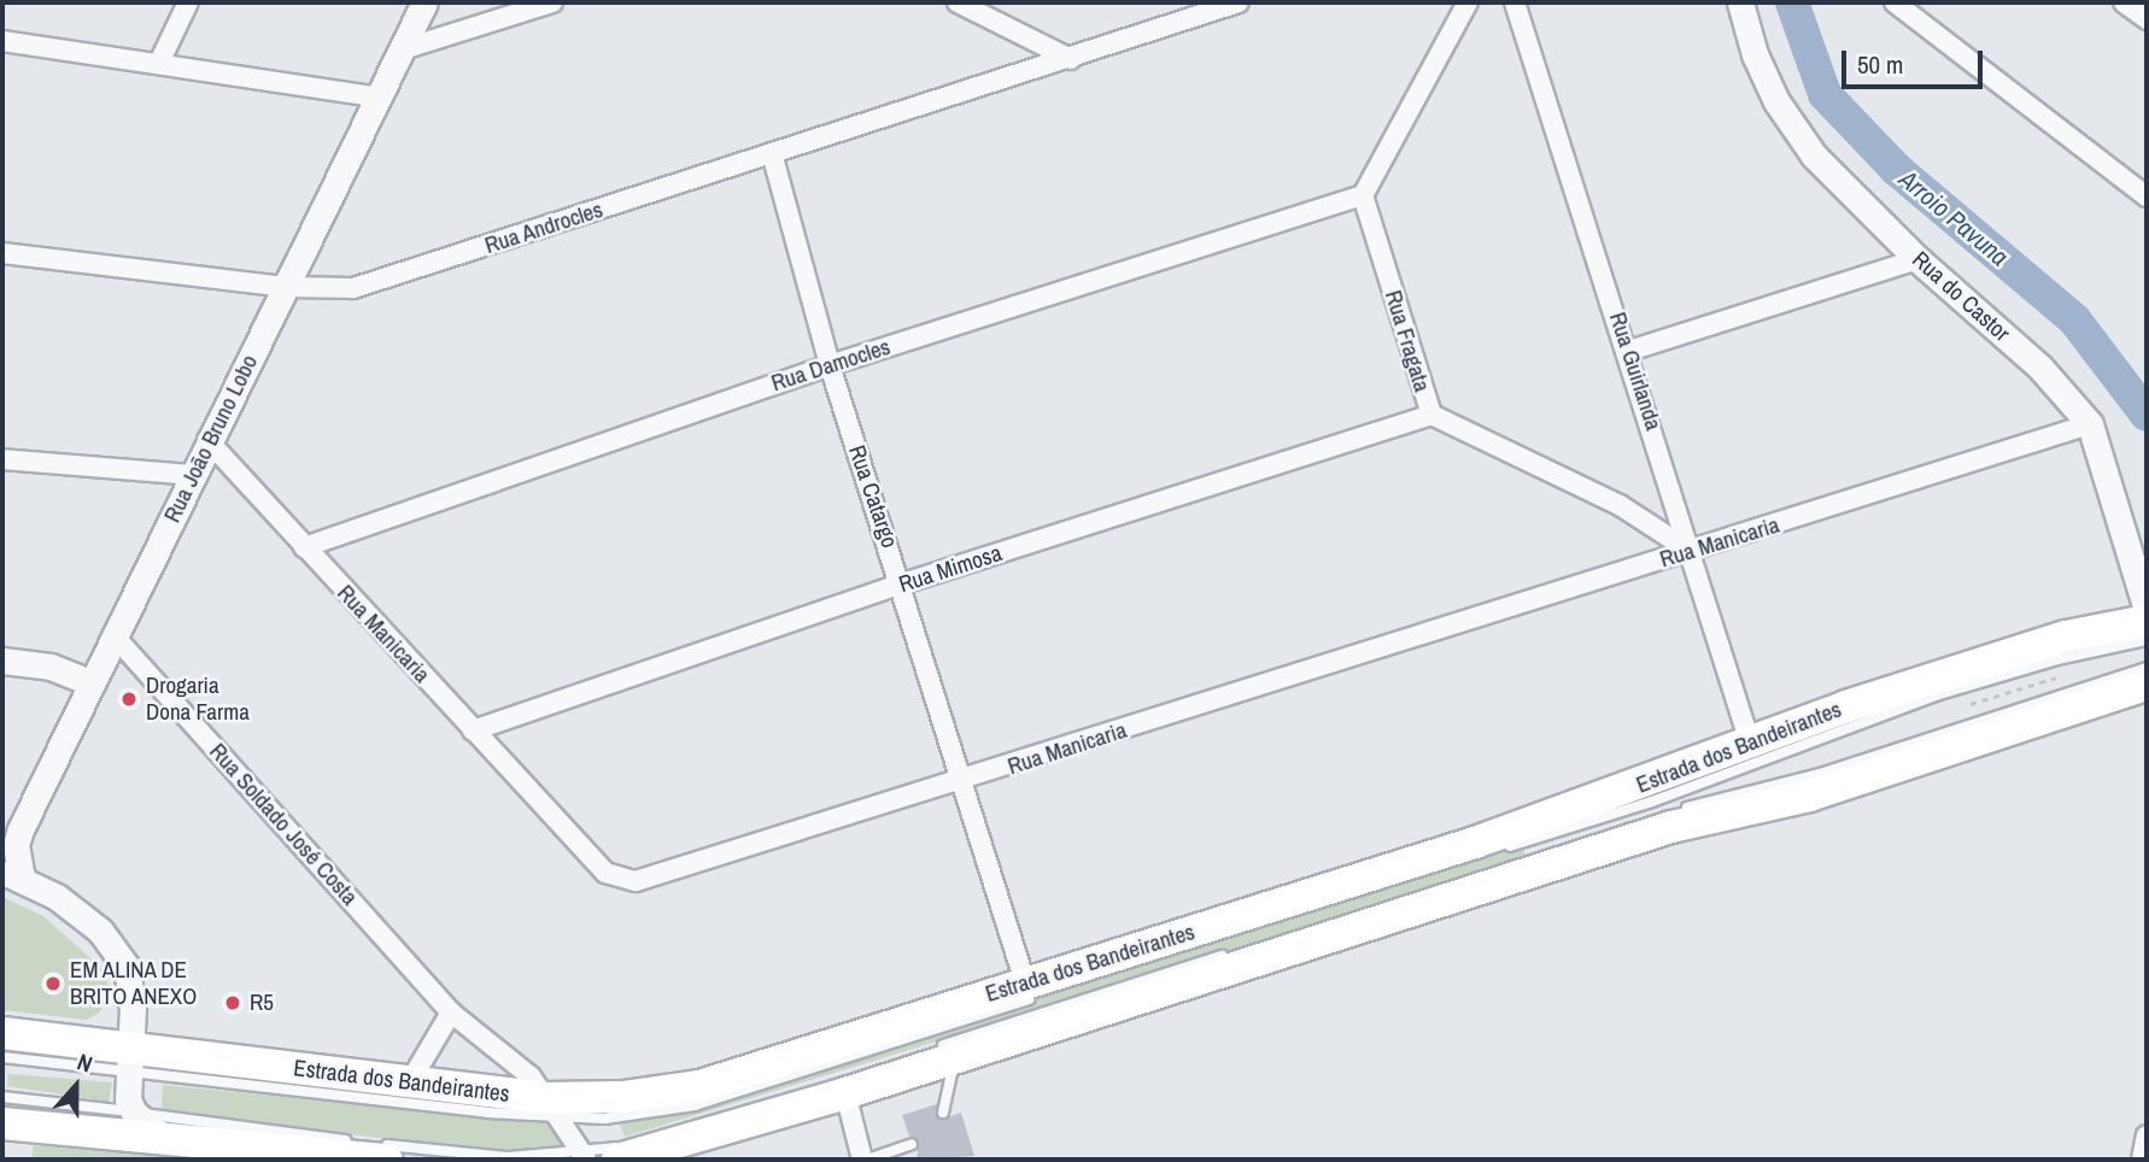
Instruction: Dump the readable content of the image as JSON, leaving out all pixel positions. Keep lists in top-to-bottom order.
{
  "streets": {
    "main road": ["Estrada dos Bandeirantes"],
    "street": [
      "Rua Androcles",
      "Rua do Castor",
      "Rua Fragata",
      "Rua Damocles",
      "Rua Guirlanda",
      "Rua João Bruno Lobo",
      "Rua Catargo",
      "Rua Manicaria",
      "Rua Mimosa",
      "Rua Soldado José Costa"
    ]
  },
  "crossings": [
    ["Rua Androcles", "Rua João Bruno Lobo"],
    ["Rua Androcles", "Rua Catargo"],
    ["Rua do Castor", "Rua Manicaria"],
    ["Rua Fragata", "Rua Damocles"],
    ["Rua Fragata", "Rua Guirlanda"],
    ["Rua Fragata", "Rua Manicaria"],
    ["Rua Fragata", "Rua Mimosa"],
    ["Rua Damocles", "Rua Catargo"],
    ["Rua Damocles", "Rua Manicaria"],
    ["Rua Guirlanda", "Rua Manicaria"],
    ["Rua Guirlanda", "Estrada dos Bandeirantes"],
    ["Rua João Bruno Lobo", "Rua Manicaria"],
    ["Rua João Bruno Lobo", "Rua Soldado José Costa"],
    ["Rua Catargo", "Rua Manicaria"],
    ["Rua Catargo", "Rua Mimosa"],
    ["Rua Catargo", "Estrada dos Bandeirantes"],
    ["Rua Manicaria", "Rua Mimosa"],
    ["Estrada dos Bandeirantes", "Rua Soldado José Costa"]
  ],
  "water": ["Arroio Pavuna"],
  "places": ["Drogaria Dona Farma", "EM ALINA DE BRITO ANEXO", "R5"],
  "scale_bar": "50 m",
  "north": "top"
}
